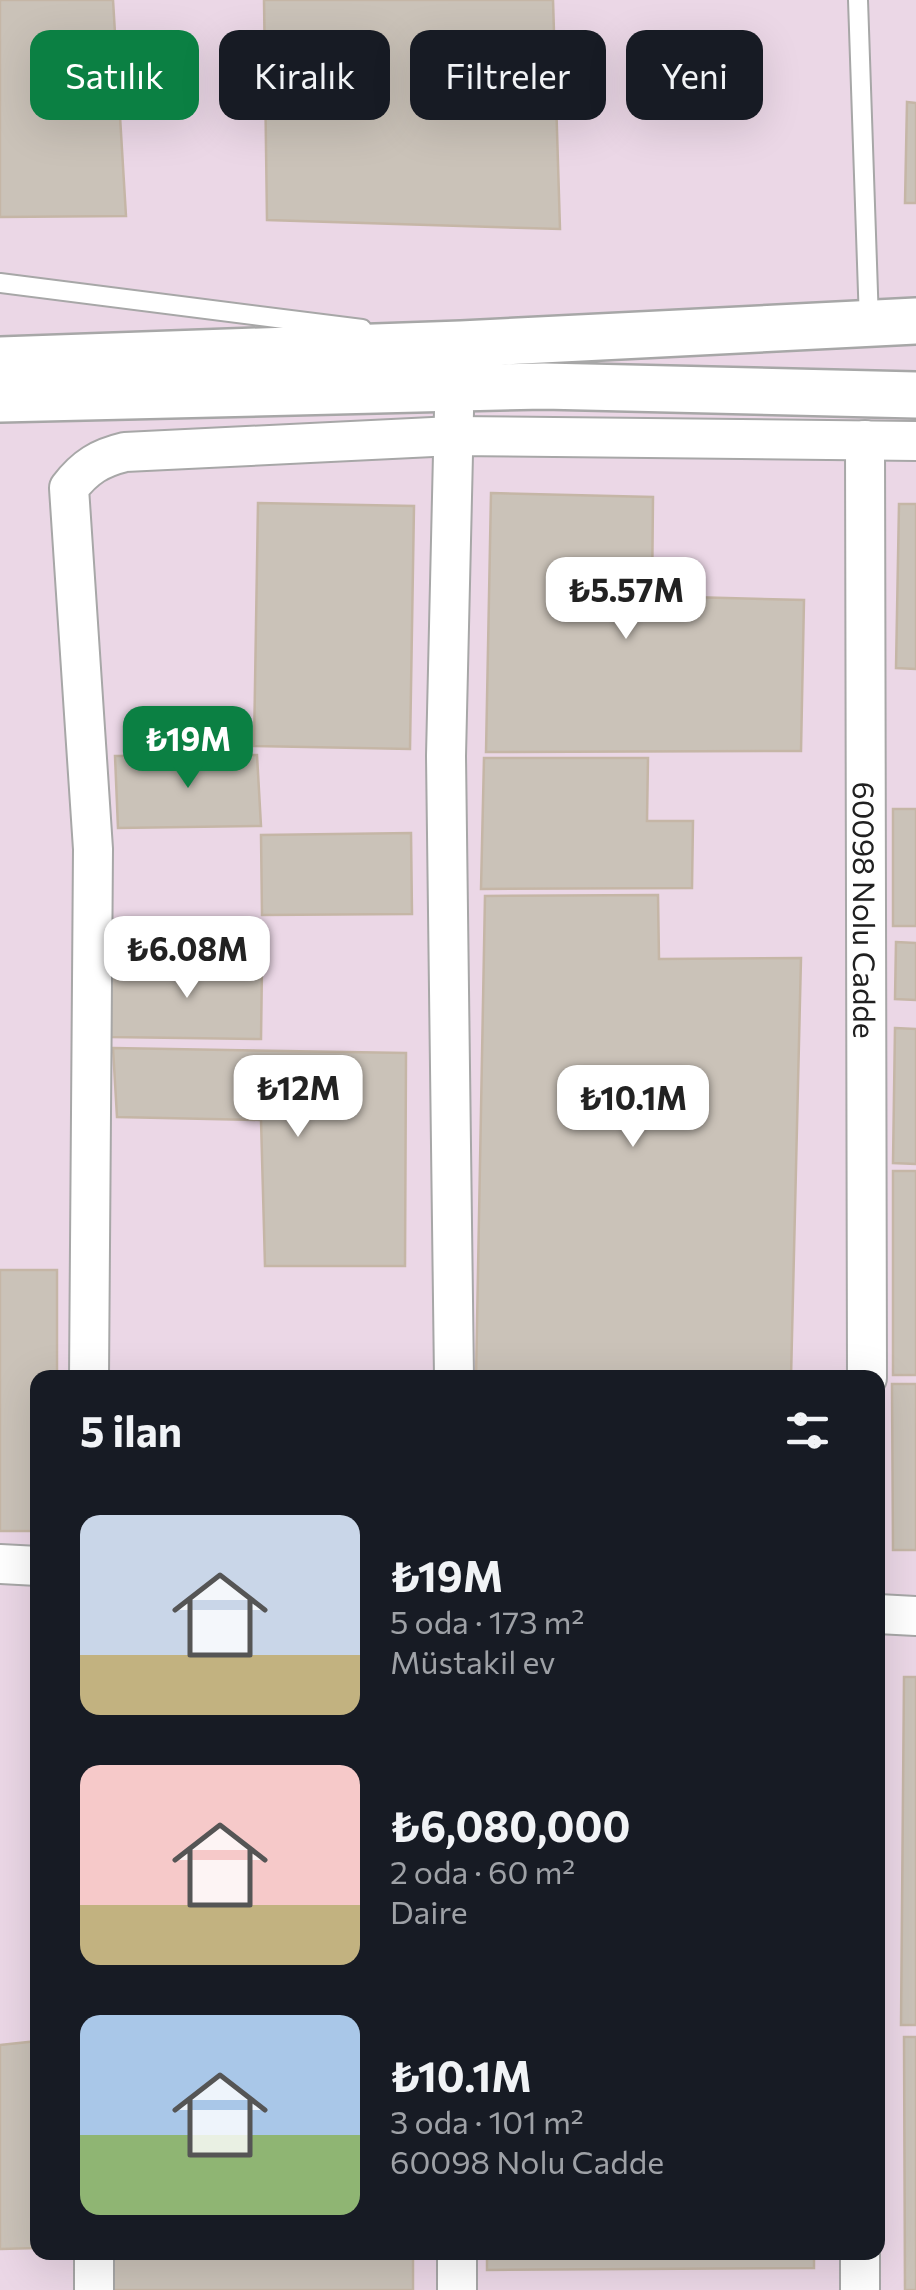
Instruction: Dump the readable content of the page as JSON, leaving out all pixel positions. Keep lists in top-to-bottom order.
{
  "streets": {
    "street": ["60098 Nolu Cadde"]
  },
  "page": {
    "chip": [
      "Satılık",
      "Kiralık",
      "Filtreler",
      "Yeni"
    ],
    "price": [
      "₺5.57M",
      "₺19M",
      "₺6.08M",
      "₺12M",
      "₺10.1M"
    ],
    "heading": "5 ilan",
    "list": [
      {
        "name": "₺19M",
        "note": "5 oda · 173 m² · Müstakil ev"
      },
      {
        "name": "₺6,080,000",
        "note": "2 oda · 60 m² · Daire"
      },
      {
        "name": "₺10.1M",
        "note": "3 oda · 101 m² · 60098 Nolu Cadde"
      }
    ]
  }
}
